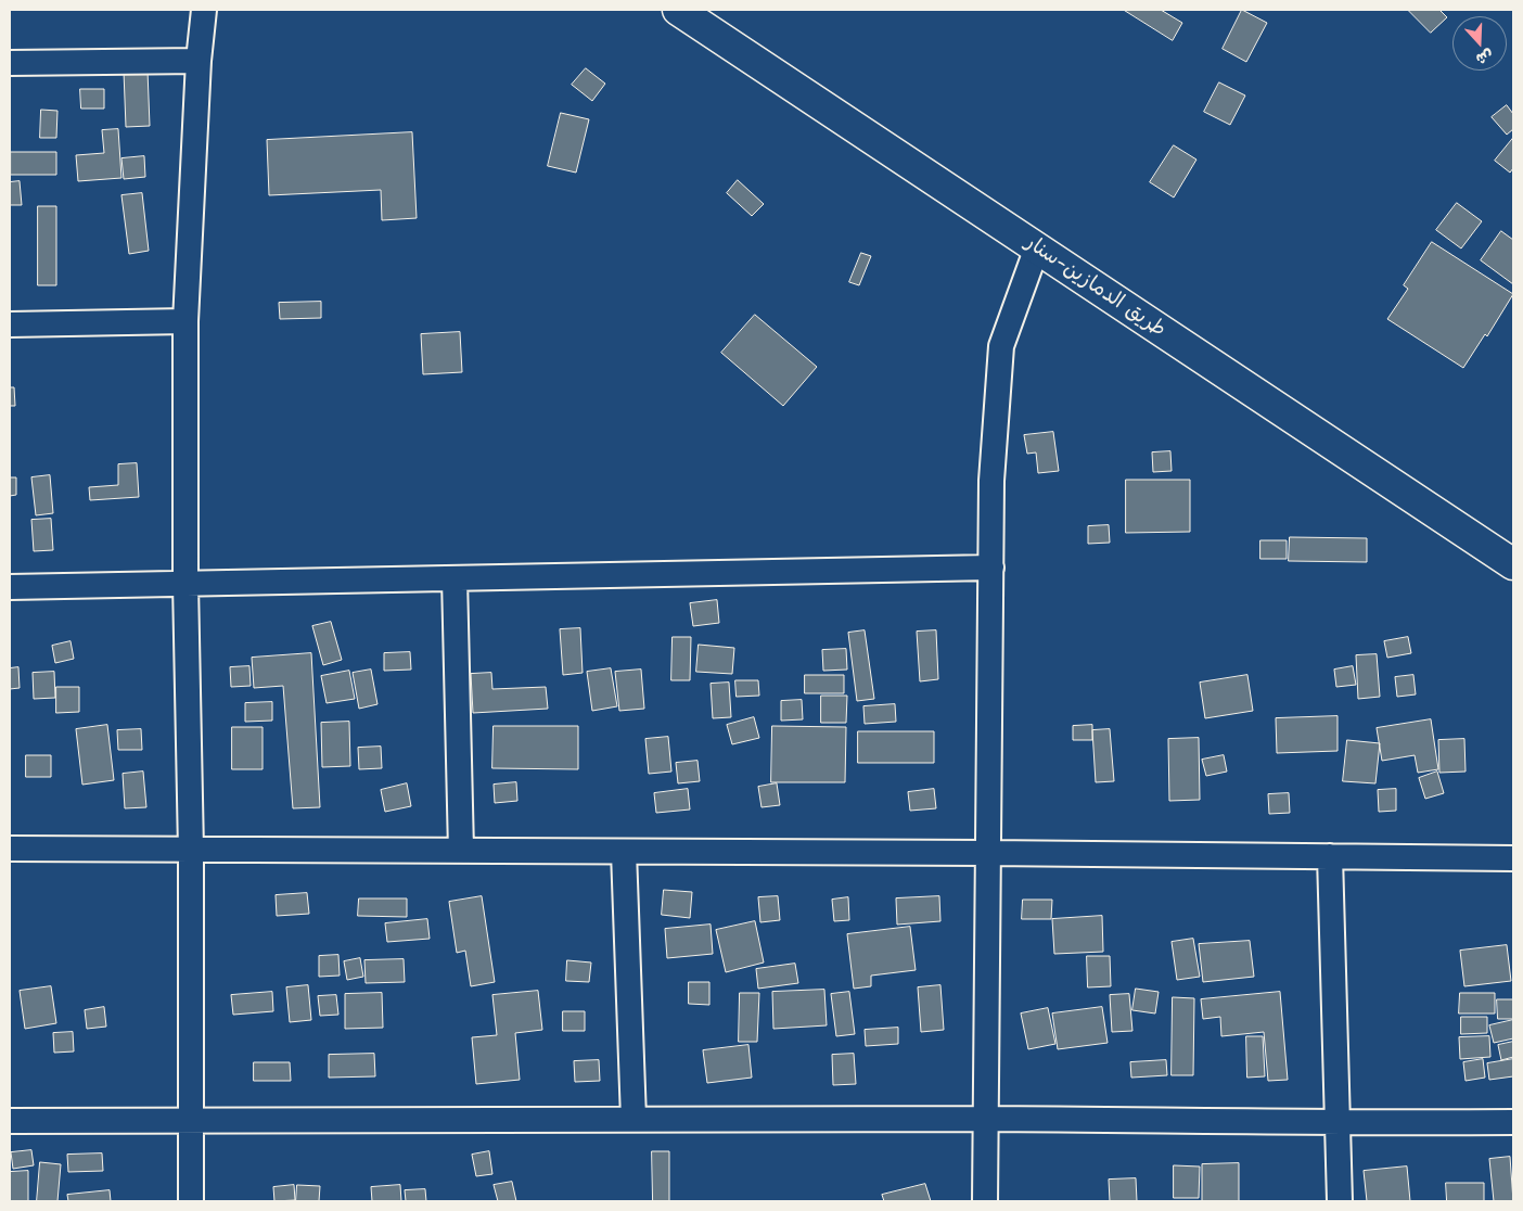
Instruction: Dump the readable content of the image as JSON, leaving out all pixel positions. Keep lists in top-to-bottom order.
{
  "streets": {
    "highway": ["طريق الدمازين-سنار"]
  },
  "north": "bottom"
}
